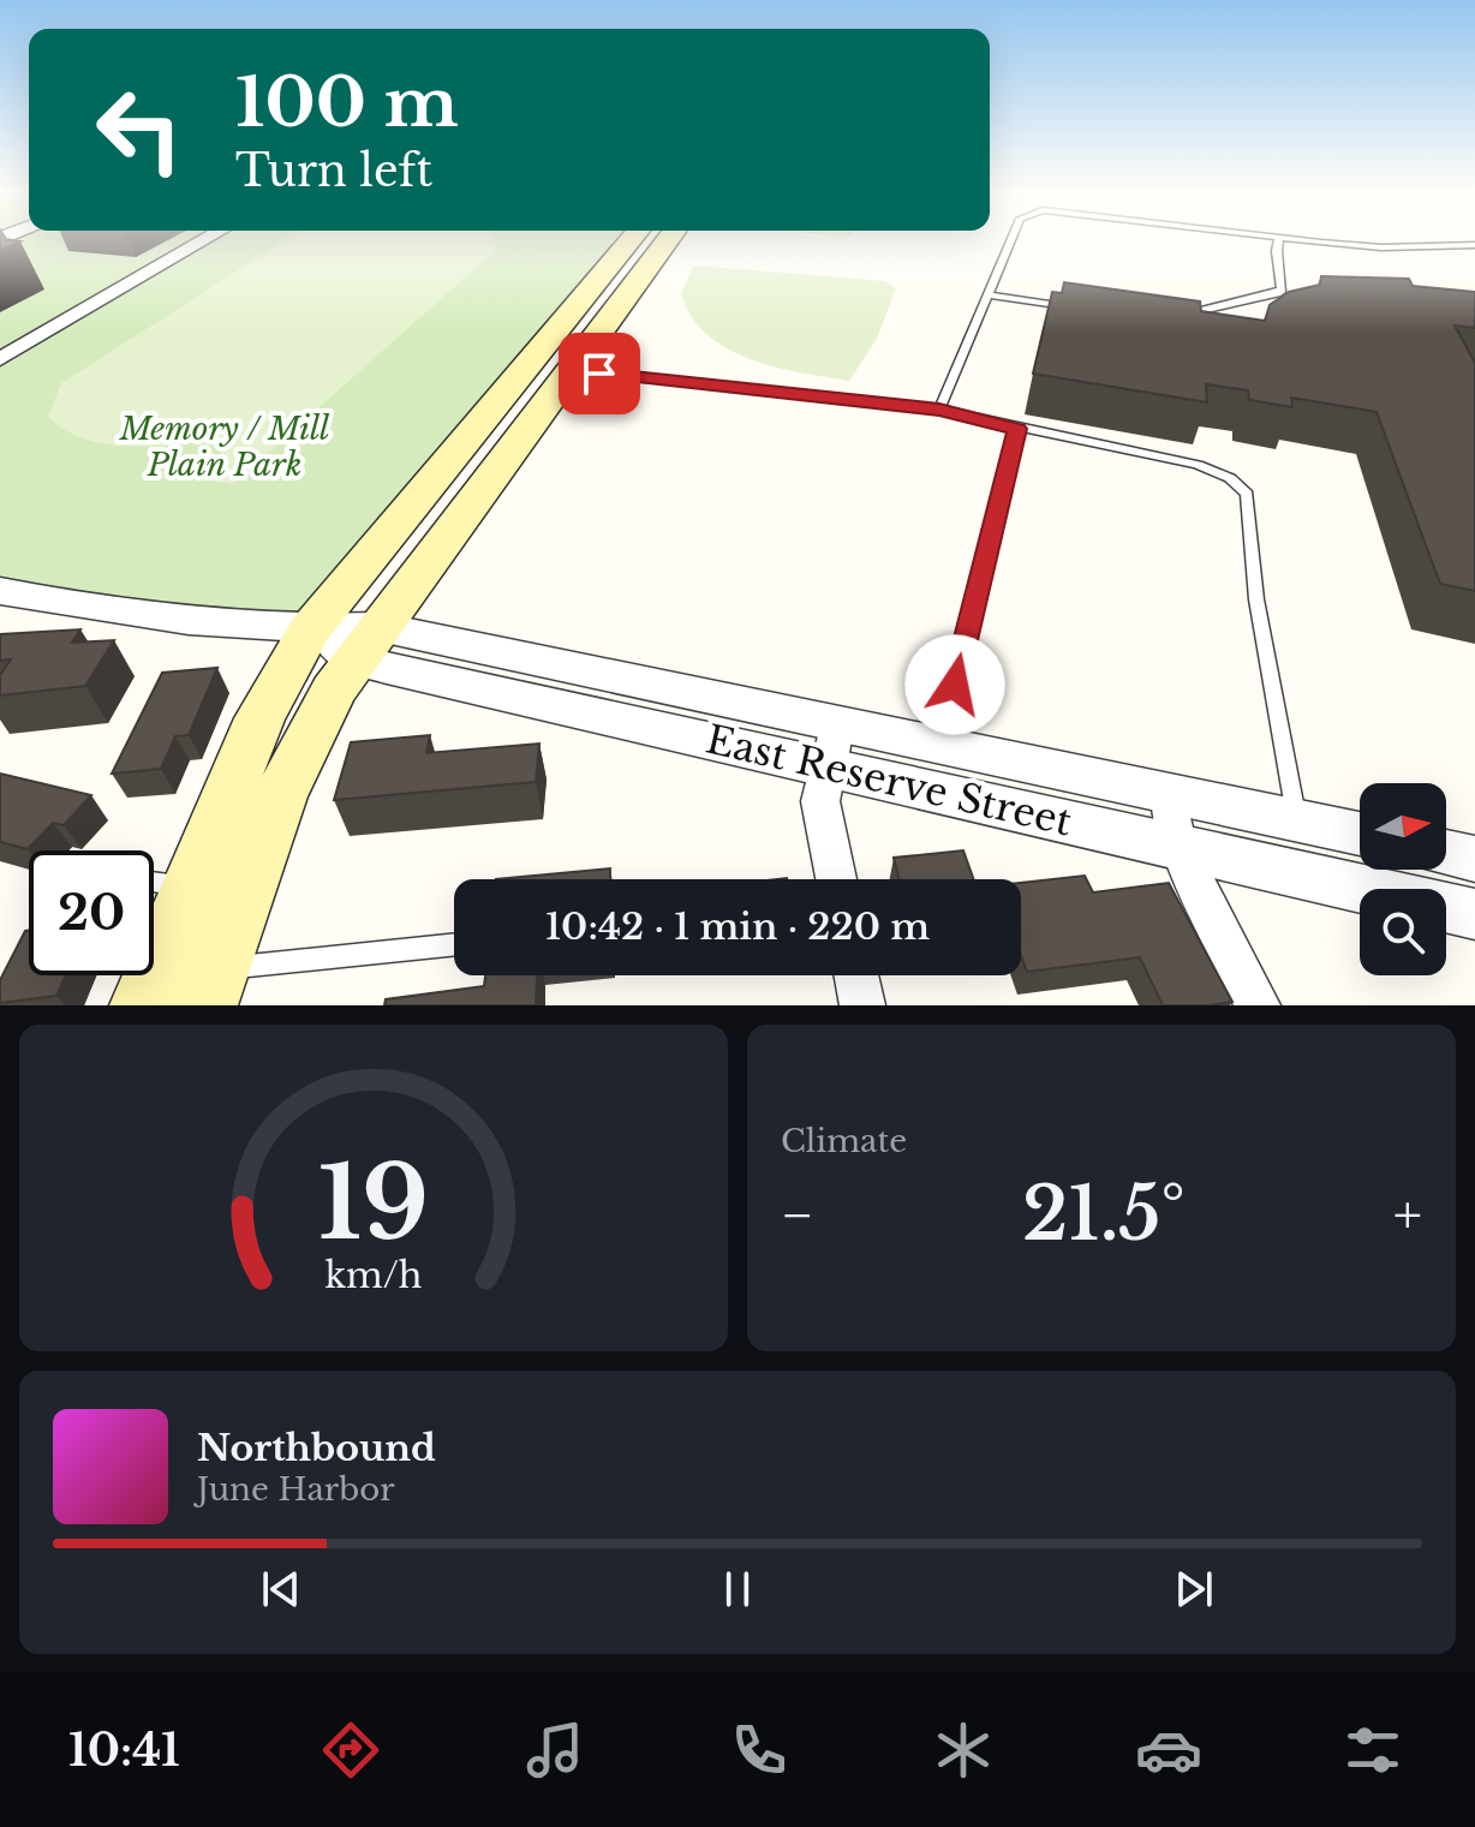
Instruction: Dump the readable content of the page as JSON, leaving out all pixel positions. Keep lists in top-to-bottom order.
{
  "streets": {
    "street": ["East Reserve Street"]
  },
  "parks": ["Memory / Mill Plain Park"],
  "north": "right",
  "page": {
    "turn": ["100 m", "Turn left"],
    "limit": "20",
    "trip": "10:42 · 1 min · 220 m",
    "tile": "Climate",
    "heat": ["−", "21.5°", "+"],
    "song": ["Northbound", "June Harbor"],
    "tabs": "10:41",
    "gauge": ["19", "km/h"]
  }
}
